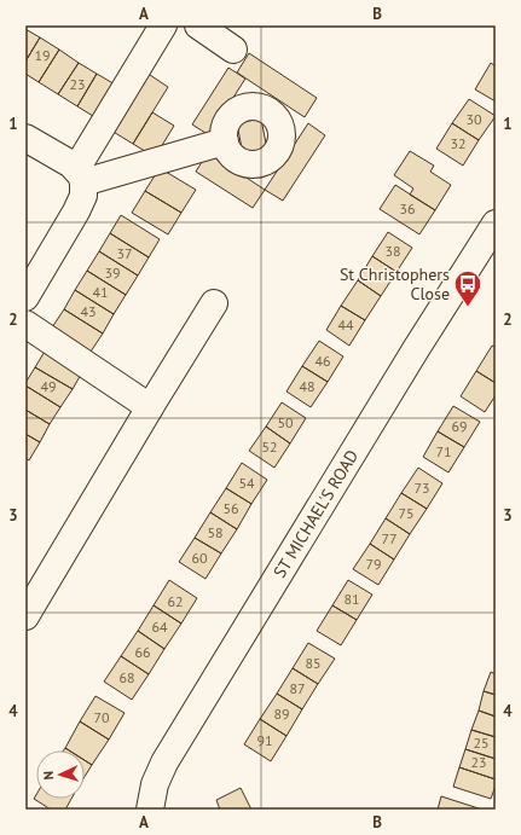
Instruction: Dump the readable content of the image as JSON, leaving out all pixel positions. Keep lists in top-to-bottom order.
{
  "streets": {
    "street": ["ST MICHAEL'S ROAD"]
  },
  "places": {
    "bus stop": ["St Christophers Close"]
  },
  "house_numbers": [
    "19",
    "23",
    "30",
    "32",
    "36",
    "38",
    "37",
    "39",
    "41",
    "43",
    "44",
    "46",
    "49",
    "48",
    "50",
    "69",
    "52",
    "71",
    "54",
    "73",
    "56",
    "75",
    "58",
    "77",
    "60",
    "79",
    "81",
    "62",
    "64",
    "66",
    "85",
    "68",
    "87",
    "89",
    "70",
    "91",
    "25",
    "23"
  ],
  "north": "left",
  "grid": {
    "columns": ["A", "B"],
    "rows": [
      "1",
      "2",
      "3",
      "4"
    ]
  }
}
